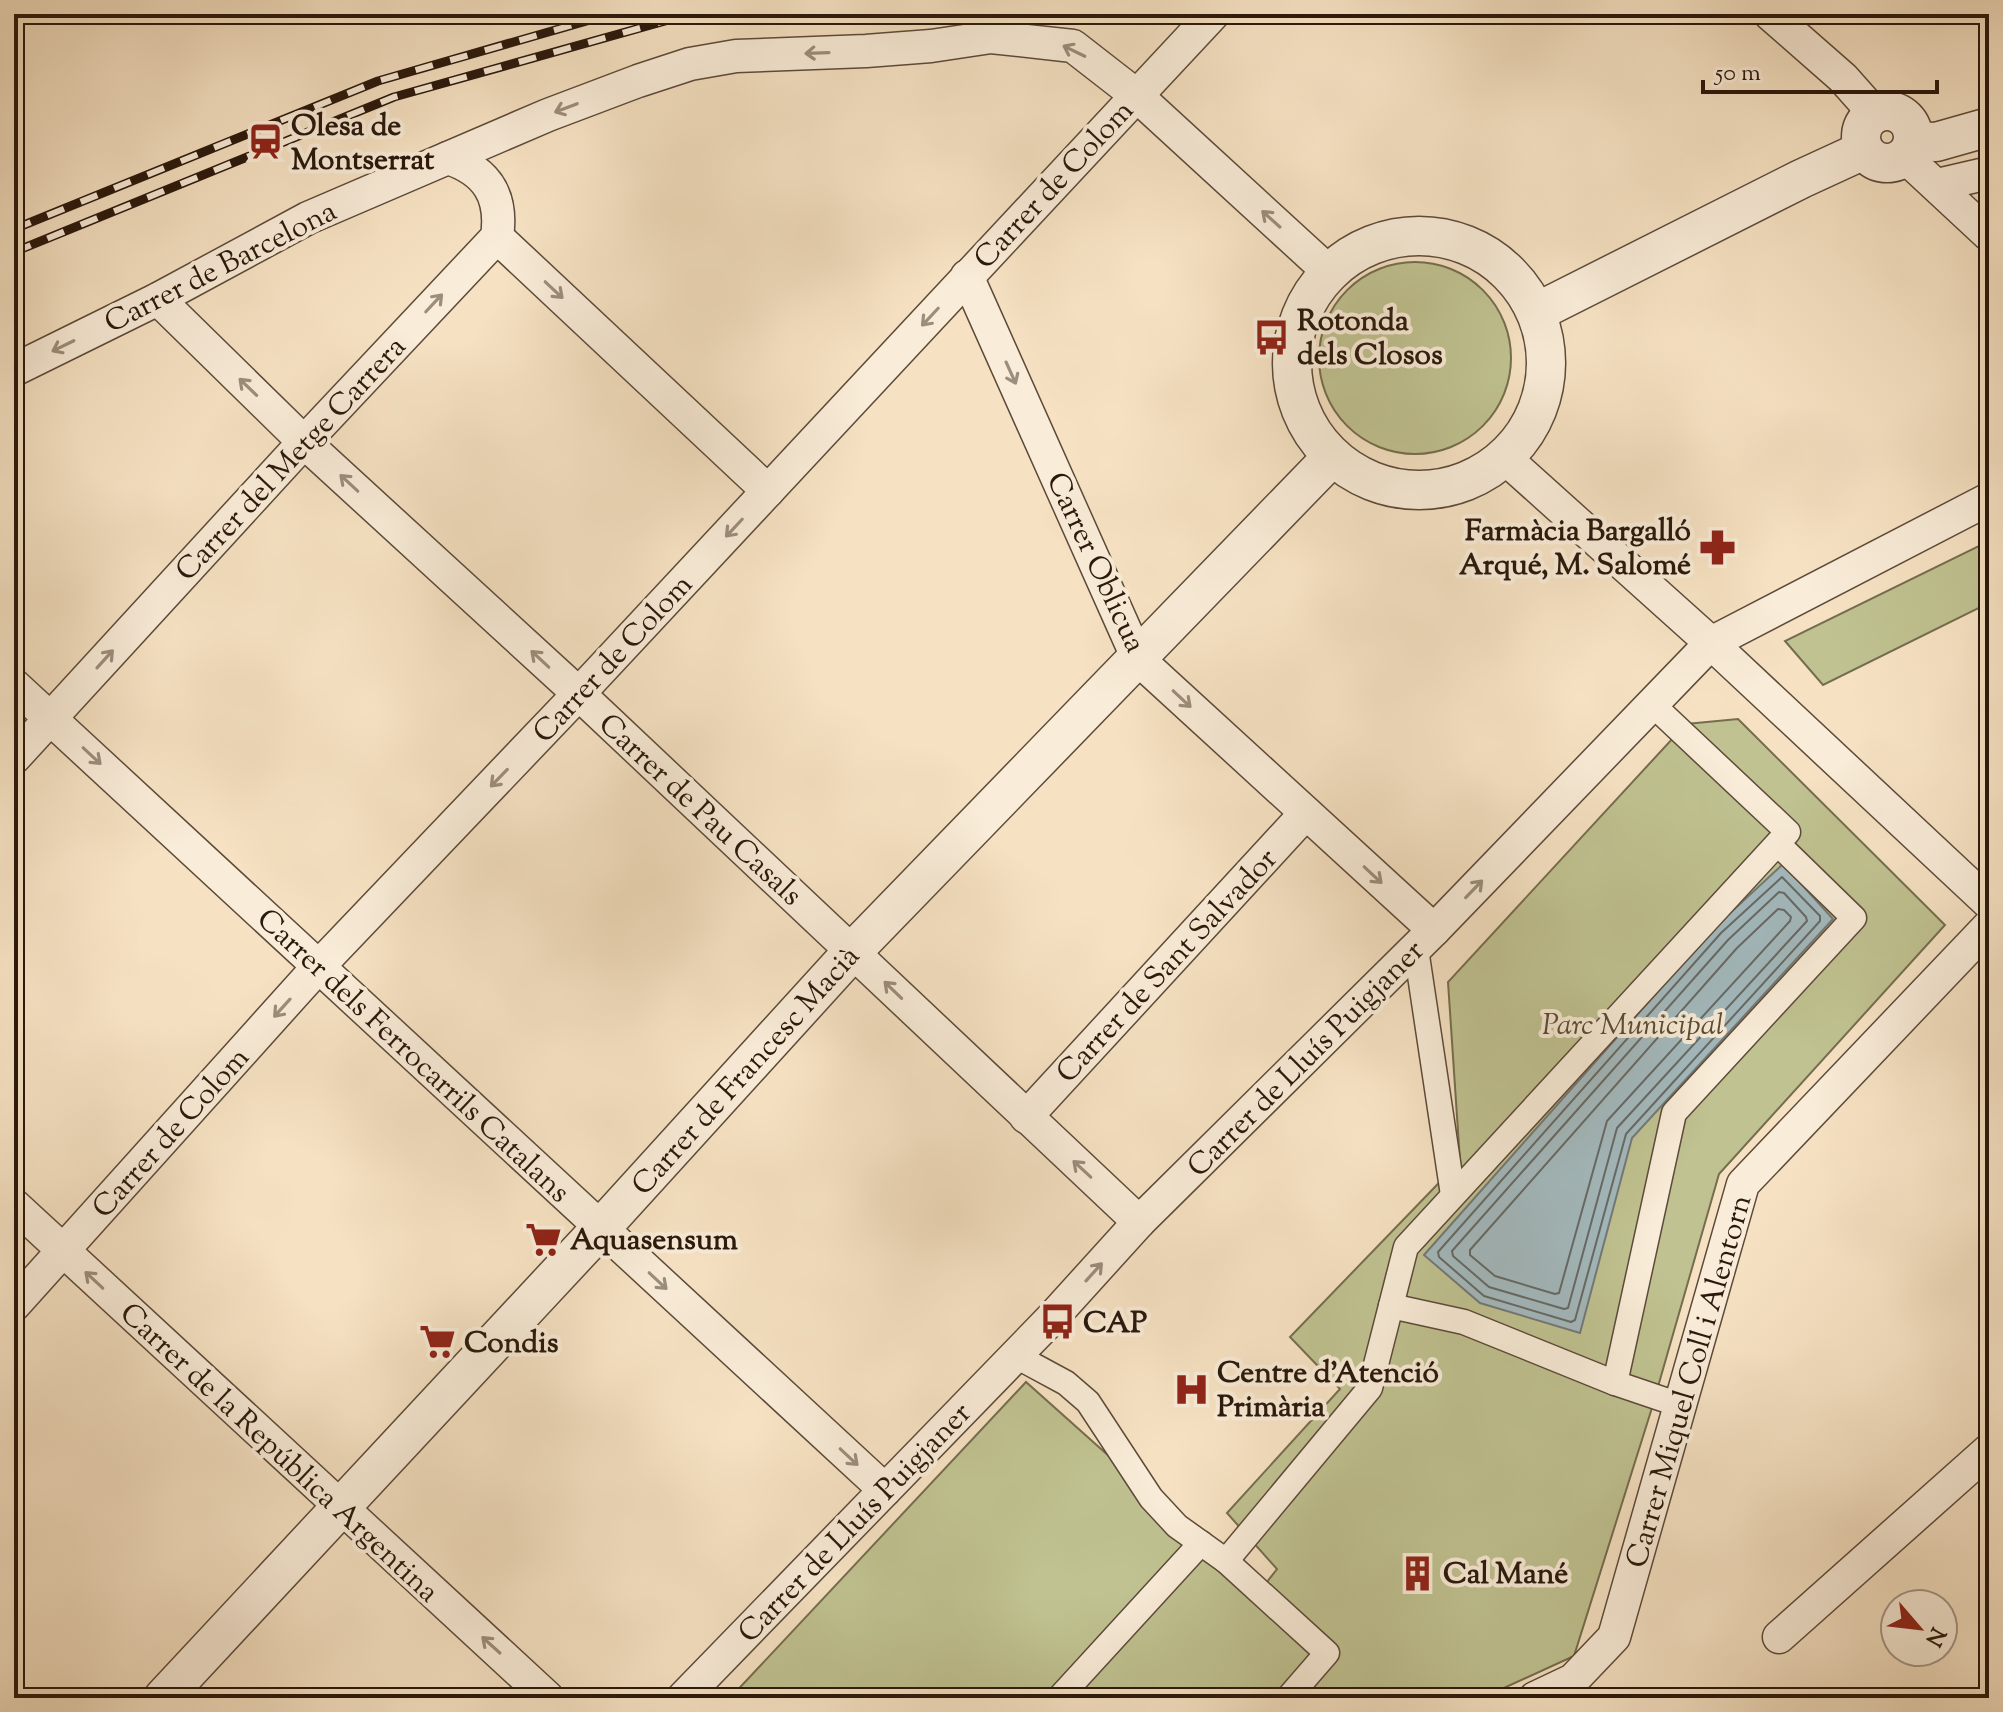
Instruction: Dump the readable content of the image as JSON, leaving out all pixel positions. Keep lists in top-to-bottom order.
{
  "streets": {
    "street": [
      "Carrer de Colom",
      "Carrer de Barcelona",
      "Carrer del Metge Carrera",
      "Carrer Oblicua",
      "Carrer de Pau Casals",
      "Carrer de Sant Salvador",
      "Carrer dels Ferrocarrils Catalans",
      "Carrer de Lluís Puigjaner",
      "Carrer de Francesc Macià",
      "Carrer Miquel Coll i Alentorn",
      "Carrer de la República Argentina"
    ]
  },
  "crossings": [
    ["Carrer de Colom", "Carrer de Barcelona"],
    ["Carrer de Colom", "Carrer Oblicua"],
    ["Carrer de Colom", "Carrer de Pau Casals"],
    ["Carrer de Colom", "Carrer dels Ferrocarrils Catalans"],
    ["Carrer de Colom", "Carrer de la República Argentina"],
    ["Carrer de Barcelona", "Carrer de Pau Casals"],
    ["Carrer de Barcelona", "Carrer de Francesc Macià"],
    ["Carrer del Metge Carrera", "Carrer de Pau Casals"],
    ["Carrer del Metge Carrera", "Carrer dels Ferrocarrils Catalans"],
    ["Carrer Oblicua", "Carrer de Sant Salvador"],
    ["Carrer Oblicua", "Carrer de Lluís Puigjaner"],
    ["Carrer Oblicua", "Carrer de Francesc Macià"],
    ["Carrer de Pau Casals", "Carrer de Sant Salvador"],
    ["Carrer de Pau Casals", "Carrer de Lluís Puigjaner"],
    ["Carrer de Pau Casals", "Carrer de Francesc Macià"],
    ["Carrer dels Ferrocarrils Catalans", "Carrer de Lluís Puigjaner"],
    ["Carrer dels Ferrocarrils Catalans", "Carrer de Francesc Macià"],
    ["Carrer de Francesc Macià", "Carrer de la República Argentina"]
  ],
  "one_way": [
    "Carrer de Colom",
    "Carrer de Barcelona",
    "Carrer del Metge Carrera",
    "Carrer Oblicua",
    "Carrer dels Ferrocarrils Catalans",
    "Carrer de la República Argentina"
  ],
  "parks": ["Parc Municipal"],
  "places": {
    "station": ["Olesa de Montserrat"],
    "bus stop": ["Rotonda dels Closos", "CAP"],
    "pharmacy": ["Farmàcia Bargalló Arqué, M. Salomé"],
    "supermarket": ["Aquasensum", "Condis"],
    "hospital": ["Centre d'Atenció Primària"],
    "building": ["Cal Mané"]
  },
  "scale_bar": "50 m",
  "north": "bottom right"
}
